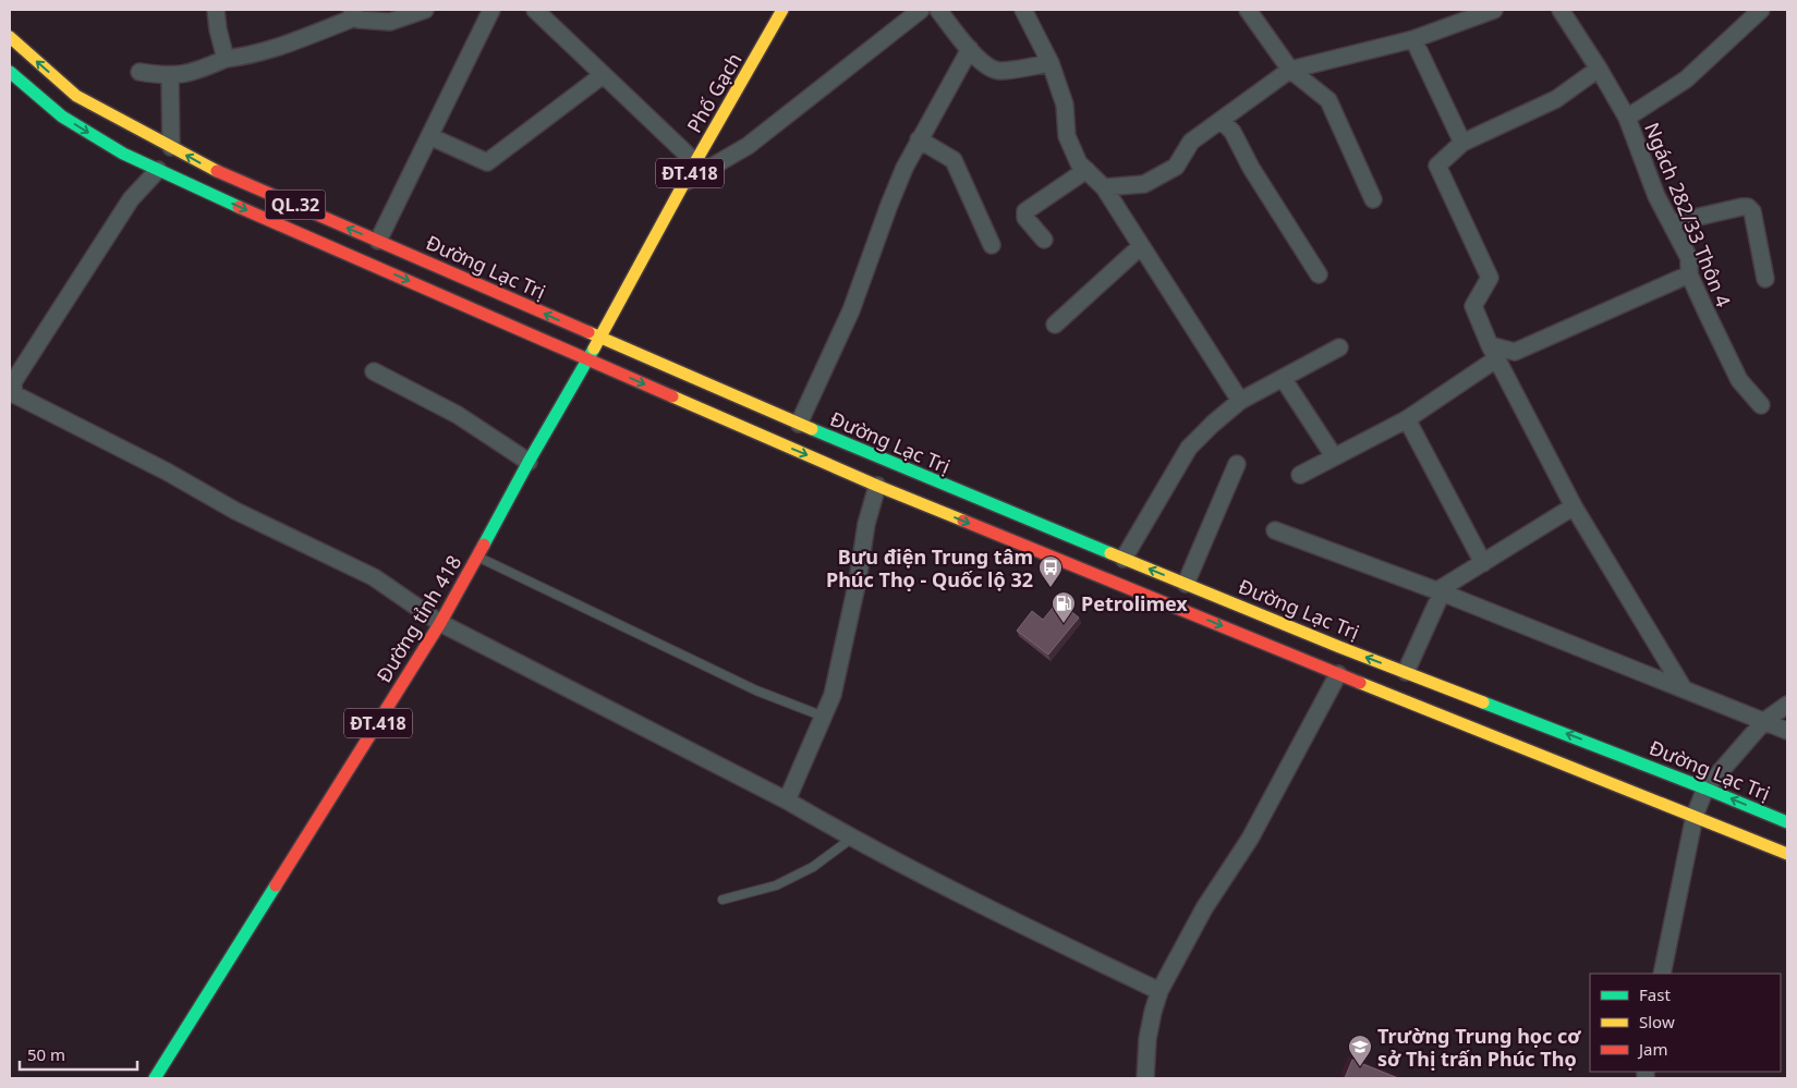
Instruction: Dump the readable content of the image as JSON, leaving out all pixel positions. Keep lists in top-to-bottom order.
{
  "streets": {
    "main road": [
      "Phố Gạch",
      "ĐT.418",
      "QL.32",
      "Đường Lạc Trị",
      "Đường tỉnh 418"
    ],
    "street": ["Ngách 282/33 Thôn 4"]
  },
  "crossings": [
    ["Phố Gạch", "Đường Lạc Trị"],
    ["Phố Gạch", "Đường tỉnh 418"],
    ["QL.32", "Đường tỉnh 418"],
    ["Đường Lạc Trị", "Đường tỉnh 418"]
  ],
  "places": {
    "bus stop": ["Bưu điện Trung tâm Phúc Thọ - Quốc lộ 32"],
    "fuel station": ["Petrolimex"],
    "school or university": ["Trường Trung học cơ sở Thị trấn Phúc Thọ"]
  },
  "legend": ["Fast", "Slow", "Jam"],
  "scale_bar": "50 m"
}
